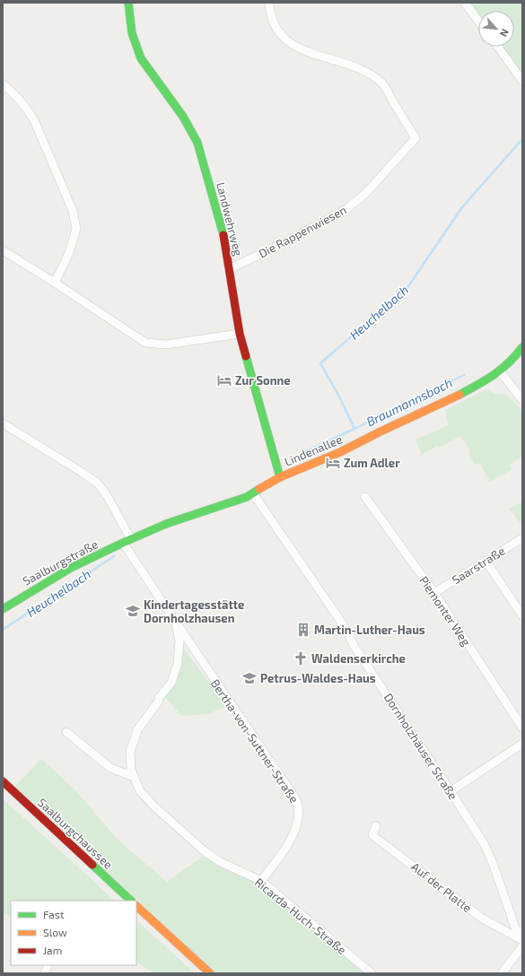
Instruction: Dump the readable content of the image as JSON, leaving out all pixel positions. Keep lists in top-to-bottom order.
{
  "streets": {
    "street": [
      "Landwehrweg",
      "Die Rappenwiesen",
      "Lindenallee",
      "Saalburgstraße",
      "Saarstraße",
      "Piemonter Weg",
      "Bertha-von-Suttner-Straße",
      "Dornholzhäuser Straße",
      "Saalburgchaussee",
      "Auf der Platte",
      "Ricarda-Huch-Straße"
    ]
  },
  "crossings": [
    ["Landwehrweg", "Die Rappenwiesen"],
    ["Landwehrweg", "Lindenallee"],
    ["Lindenallee", "Saalburgstraße"],
    ["Lindenallee", "Dornholzhäuser Straße"],
    ["Saalburgstraße", "Ricarda-Huch-Straße"],
    ["Saarstraße", "Piemonter Weg"],
    ["Bertha-von-Suttner-Straße", "Ricarda-Huch-Straße"]
  ],
  "water": ["Heuchelbach", "Braumannsbach"],
  "places": {
    "hotel": ["Zur Sonne", "Zum Adler"],
    "school or university": ["Kindertagesstätte Dornholzhausen", "Petrus-Waldes-Haus"],
    "building": ["Martin-Luther-Haus"],
    "church": ["Waldenserkirche"]
  },
  "legend": ["Fast", "Slow", "Jam"],
  "north": "bottom right"
}
